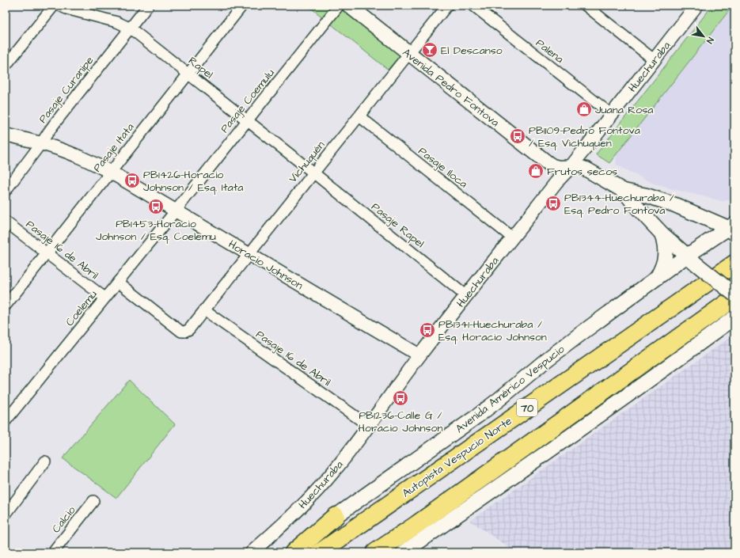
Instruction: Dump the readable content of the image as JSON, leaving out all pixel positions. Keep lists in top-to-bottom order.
{
  "streets": {
    "highway": ["70", "Autopista Vespucio Norte"],
    "main road": ["Avenida Pedro Fontova", "Avenida Américo Vespucio"],
    "street": [
      "Palena",
      "Huechuraba",
      "Rapel",
      "Pasaje Curanipe",
      "Pasaje Coemulu",
      "Pasaje Itata",
      "Vichuquén",
      "Pasaje Iloca",
      "Pasaje Rapel",
      "Pasaje 16 de Abril",
      "Horacio Johnson",
      "Coelemu",
      "Calcio"
    ]
  },
  "crossings": [
    ["Palena", "Huechuraba"],
    ["Huechuraba", "Avenida Pedro Fontova"],
    ["Huechuraba", "Pasaje Iloca"],
    ["Huechuraba", "Pasaje Rapel"],
    ["Huechuraba", "Pasaje 16 de Abril"],
    ["Huechuraba", "Horacio Johnson"],
    ["Rapel", "Pasaje Curanipe"],
    ["Rapel", "Pasaje Coemulu"],
    ["Rapel", "Pasaje Itata"],
    ["Rapel", "Vichuquén"],
    ["Rapel", "Pasaje Rapel"],
    ["Avenida Pedro Fontova", "Vichuquén"],
    ["Avenida Pedro Fontova", "Avenida Américo Vespucio"],
    ["Pasaje Curanipe", "Horacio Johnson"],
    ["Pasaje Coemulu", "Horacio Johnson"],
    ["Pasaje Coemulu", "Coelemu"],
    ["Pasaje Itata", "Pasaje 16 de Abril"],
    ["Pasaje Itata", "Horacio Johnson"],
    ["Vichuquén", "Pasaje Iloca"],
    ["Vichuquén", "Pasaje Rapel"],
    ["Vichuquén", "Pasaje 16 de Abril"],
    ["Vichuquén", "Horacio Johnson"],
    ["Vichuquén", "Coelemu"],
    ["Pasaje 16 de Abril", "Coelemu"],
    ["Horacio Johnson", "Coelemu"]
  ],
  "places": {
    "bar": ["El Descanso"],
    "shop": ["Juana Rosa", "Frutos secos"],
    "bus stop": [
      "PB1109-Pedro Fontova / Esq. Vichuquen",
      "PB1426-Horacio Johnson / Esq. Itata",
      "PB1344-Huechuraba / Esq. Pedro Fontova",
      "PB1453-Horacio Johnson / Esq. Coelemu",
      "PB1341-Huechuraba / Esq. Horacio Johnson",
      "PB1236-Calle G / Horacio Johnson"
    ]
  },
  "north": "bottom right"
}
